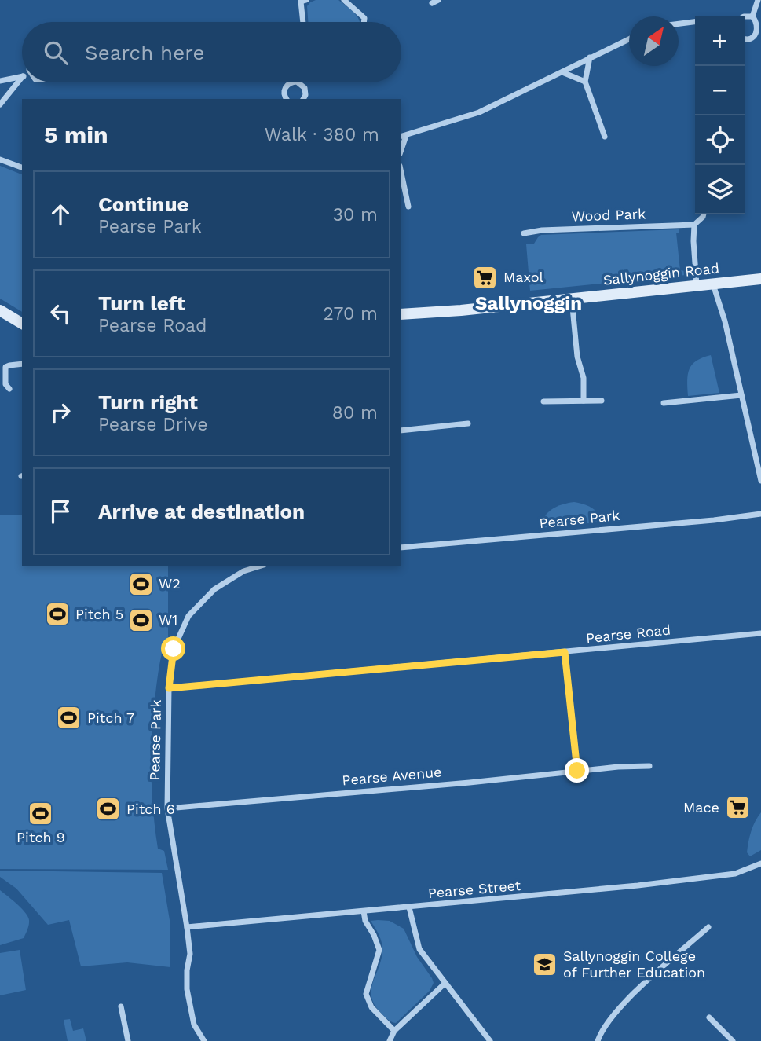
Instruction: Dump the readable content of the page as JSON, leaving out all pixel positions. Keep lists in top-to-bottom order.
{
  "streets": {
    "street": [
      "Wood Park",
      "Sallynoggin Road",
      "Pearse Park",
      "Pearse Road",
      "Pearse Avenue",
      "Pearse Street"
    ]
  },
  "crossings": [
    ["Pearse Park", "Pearse Road"],
    ["Pearse Park", "Pearse Avenue"],
    ["Pearse Park", "Pearse Street"]
  ],
  "districts": ["Sallynoggin"],
  "places": {
    "supermarket": ["Maxol", "Mace"],
    "sports": [
      "W2",
      "Pitch 5",
      "W1",
      "Pitch 7",
      "Pitch 6",
      "Pitch 9"
    ],
    "school or university": ["Sallynoggin College of Further Education"]
  },
  "north": "top right",
  "page": {
    "map_buttons": ["+", "−"],
    "search": "Search here",
    "heading": ["5 min", "Walk · 380 m"],
    "list": [
      ["Continue", "Pearse Park", "30 m"],
      ["Turn left", "Pearse Road", "270 m"],
      ["Turn right", "Pearse Drive", "80 m"],
      "Arrive at destination"
    ]
  }
}
